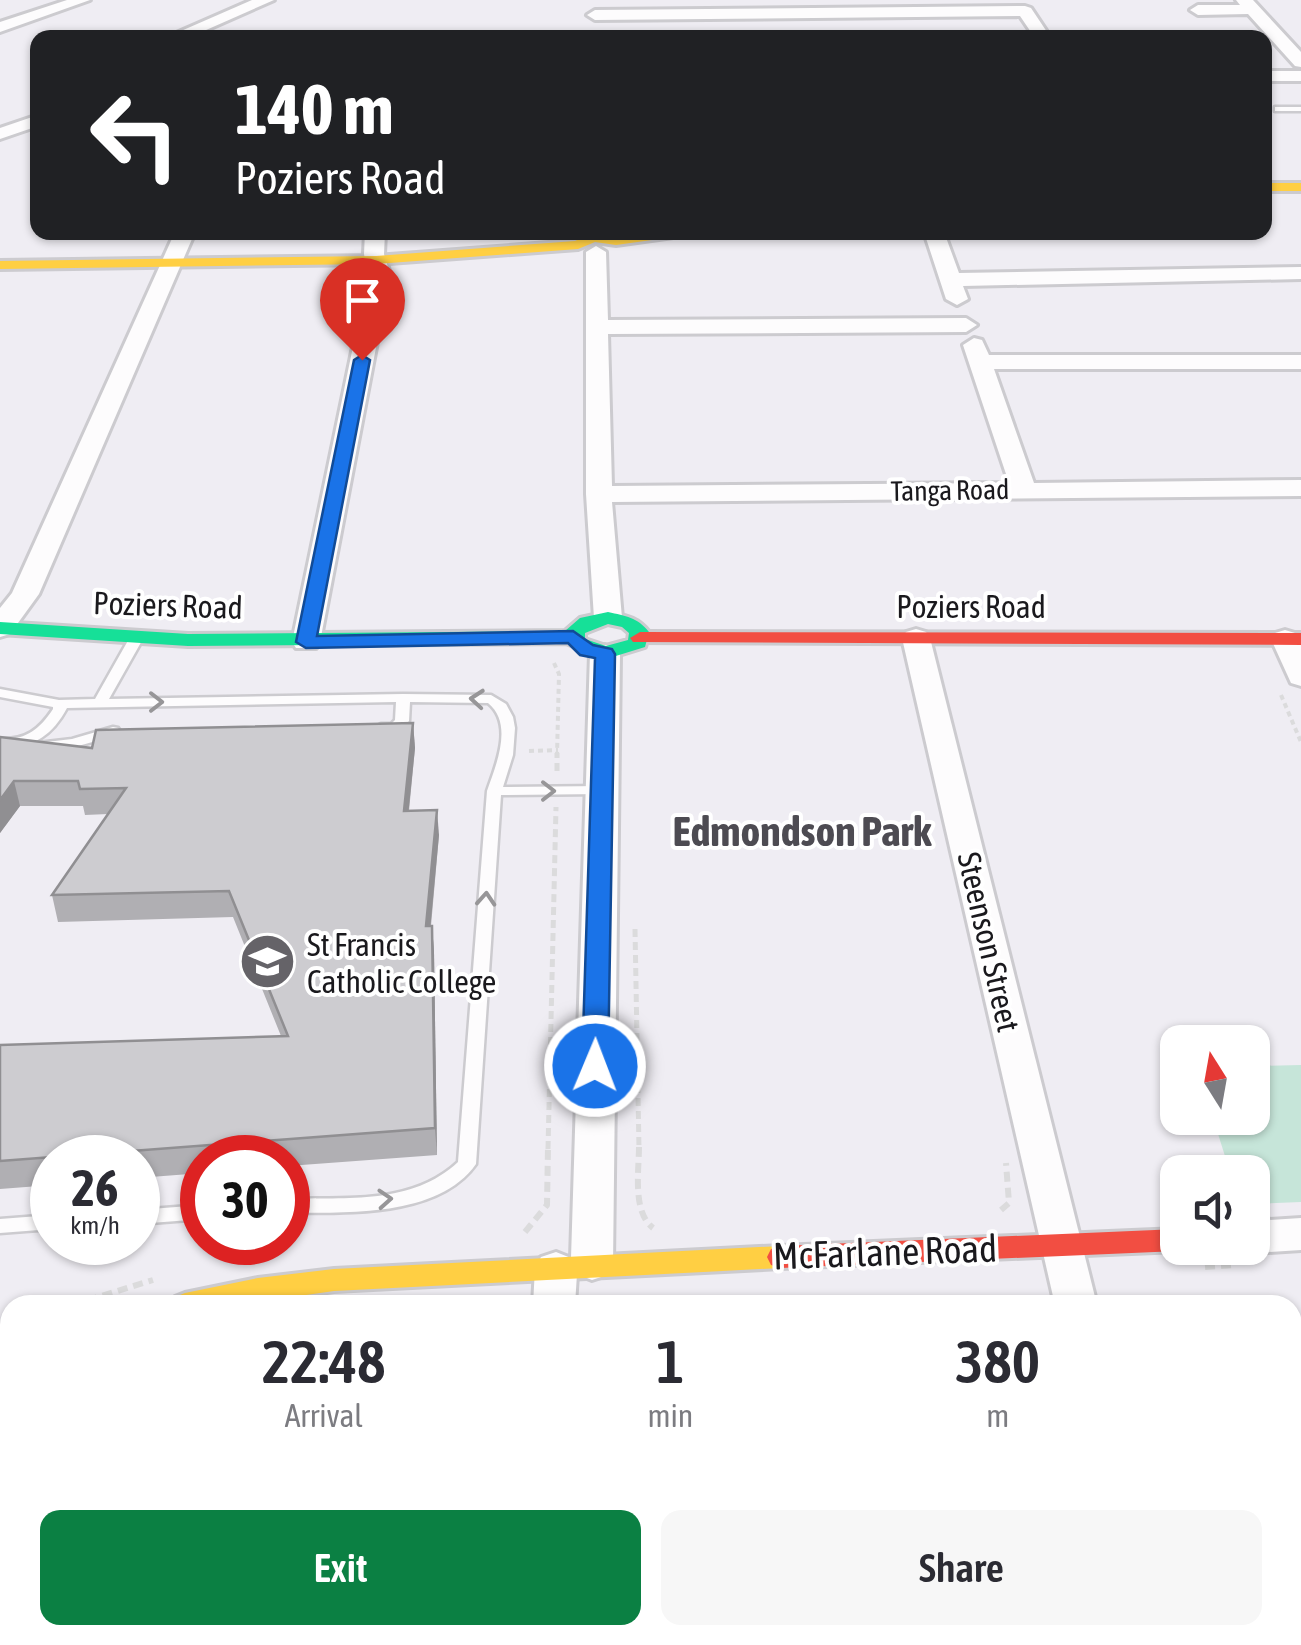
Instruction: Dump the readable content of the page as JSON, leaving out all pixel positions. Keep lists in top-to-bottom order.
{
  "streets": {
    "street": [
      "Tanga Road",
      "Poziers Road",
      "Steenson Street",
      "McFarlane Road"
    ]
  },
  "crossings": [
    ["Poziers Road", "Steenson Street"],
    ["Steenson Street", "McFarlane Road"]
  ],
  "districts": ["Edmondson Park"],
  "places": {
    "school or university": ["St Francis Catholic College"]
  },
  "north": "top",
  "page": {
    "turn": ["140 m", "Poziers Road"],
    "speed": "26 km/h",
    "limit": "30",
    "eta": [
      "22:48",
      "Arrival",
      "1",
      "min",
      "380",
      "m"
    ],
    "buttons": ["Exit", "Share"]
  }
}
